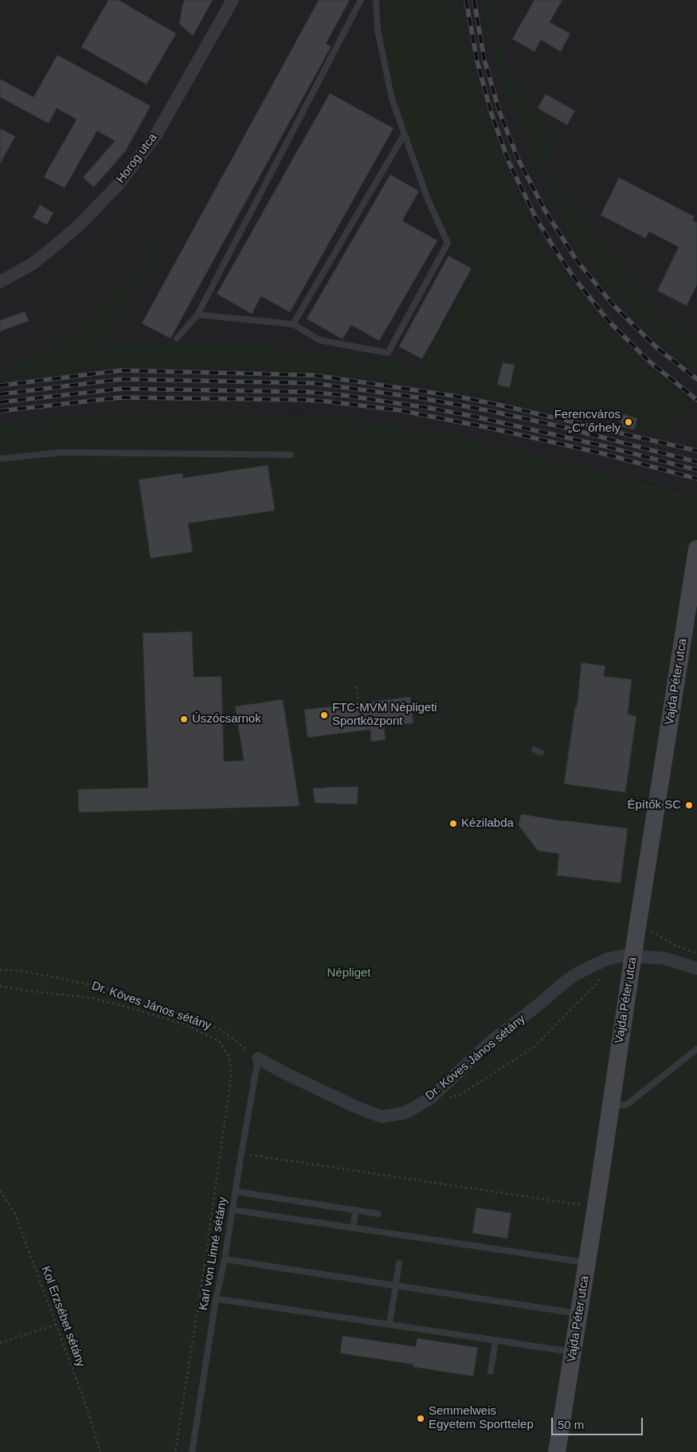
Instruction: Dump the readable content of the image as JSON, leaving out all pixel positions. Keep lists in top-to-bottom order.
{
  "streets": {
    "street": ["Horog utca", "Vajda Péter utca", "Dr. Köves János sétány"],
    "lane": ["Karl von Linné sétány"],
    "path": ["Kol Erzsébet sétány"]
  },
  "crossings": [
    ["Vajda Péter utca", "Dr. Köves János sétány"],
    ["Dr. Köves János sétány", "Karl von Linné sétány"]
  ],
  "parks": ["Népliget"],
  "places": [
    "Ferencváros „C” őrhely",
    "FTC-MVM Népligeti Sportközpont",
    "Úszócsarnok",
    "Építők SC",
    "Kézilabda",
    "Semmelweis Egyetem Sporttelep"
  ],
  "scale_bar": "50 m"
}
